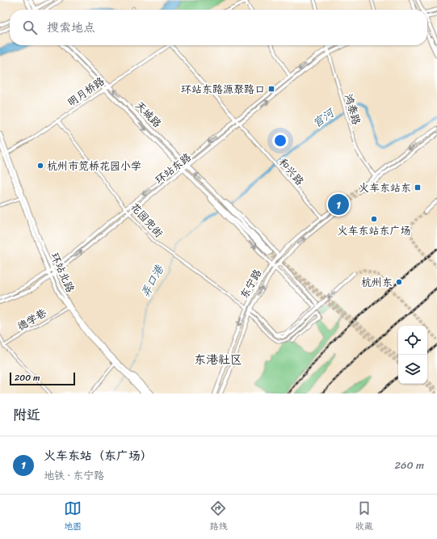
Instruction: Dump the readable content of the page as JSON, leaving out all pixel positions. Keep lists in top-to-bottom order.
{
  "streets": {
    "main road": [
      "天城路",
      "环站东路",
      "环站北路",
      "东宁路"
    ],
    "street": [
      "明月桥路",
      "鸿泰路",
      "和兴路",
      "花园兜街",
      "德学巷"
    ]
  },
  "crossings": [
    ["明月桥路", "天城路"],
    ["明月桥路", "花园兜街"],
    ["明月桥路", "环站北路"],
    ["鸿泰路", "环站东路"],
    ["天城路", "环站东路"],
    ["天城路", "东宁路"],
    ["环站东路", "和兴路"],
    ["环站东路", "花园兜街"],
    ["环站东路", "环站北路"],
    ["和兴路", "东宁路"],
    ["花园兜街", "东宁路"],
    ["环站北路", "德学巷"]
  ],
  "districts": ["东港社区"],
  "water": ["官河", "弄口港"],
  "places": {
    "transit": ["环站东路源聚路口", "火车东站东"],
    "other": ["杭州市笕桥花园小学", "火车东站东广场", "杭州东"]
  },
  "scale_bar": "200 m",
  "page": {
    "search": "搜索地点",
    "pins": "1",
    "scale": "200 m",
    "heading": "附近",
    "list": [
      {
        "mark": "1",
        "name": "火车东站（东广场）",
        "note": "地铁 · 东宁路",
        "value": "260 m"
      }
    ],
    "nav": ["地图", "路线", "收藏"]
  }
}
